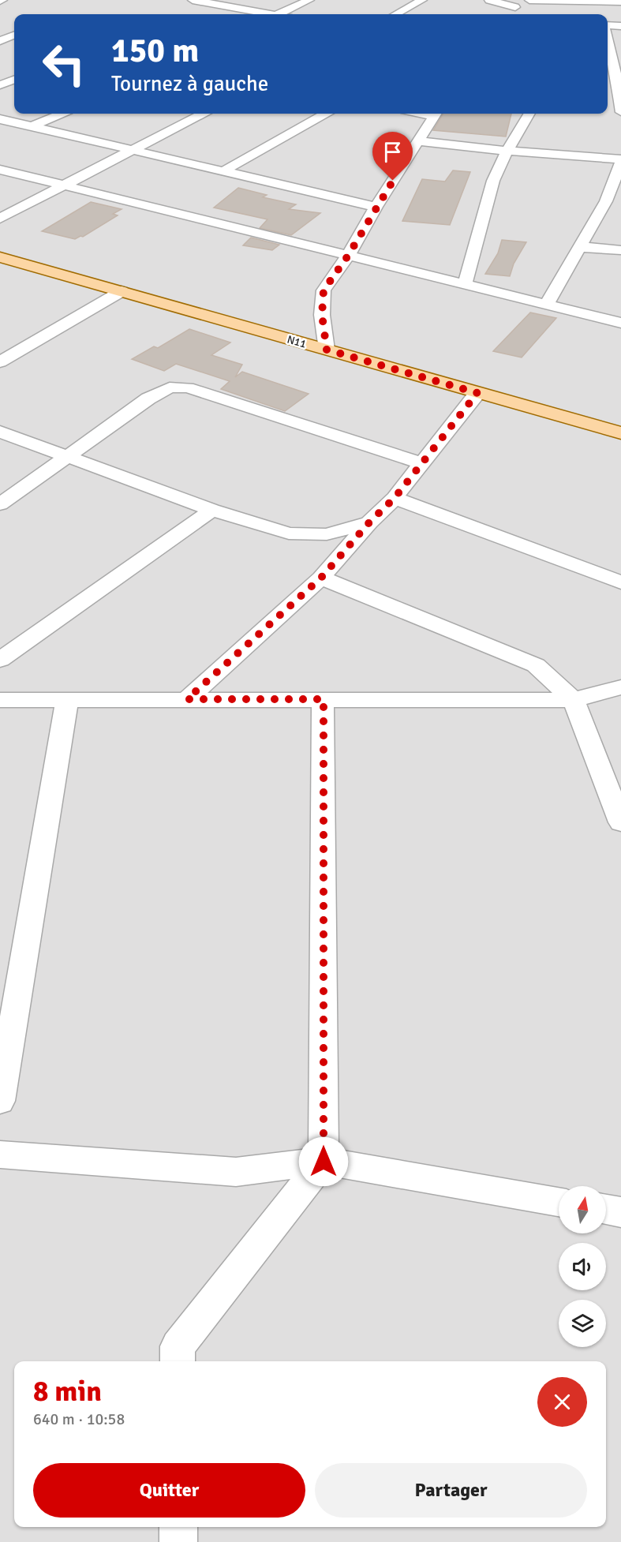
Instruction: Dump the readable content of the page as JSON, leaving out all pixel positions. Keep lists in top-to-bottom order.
{
  "streets": {
    "main road": ["N11"]
  },
  "north": "top",
  "page": {
    "turn": ["150 m", "Tournez à gauche"],
    "heading": ["8 min", "640 m · 10:58"],
    "buttons": ["Quitter", "Partager"]
  }
}
